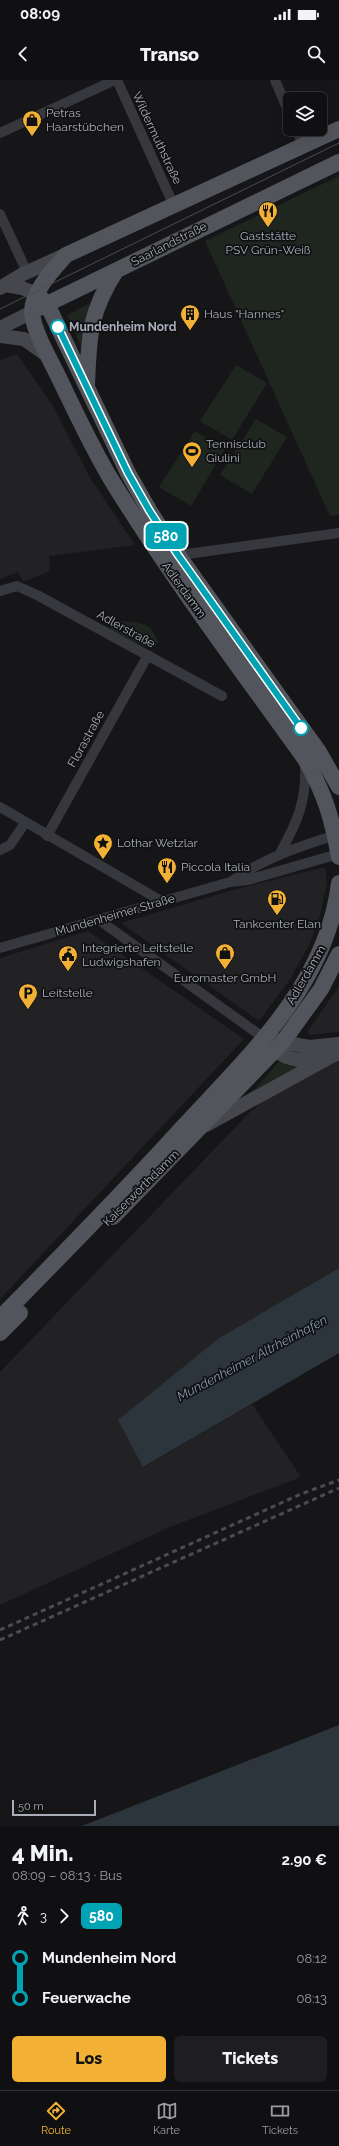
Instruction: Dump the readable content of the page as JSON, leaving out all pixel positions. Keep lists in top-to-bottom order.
{
  "streets": {
    "main road": ["Saarlandstraße", "Adlerdamm", "Kaiserwörthdamm"],
    "street": [
      "Wildermuthstraße",
      "Adlerstraße",
      "Florastraße",
      "Mundenheimer Straße"
    ]
  },
  "crossings": [
    ["Saarlandstraße", "Adlerdamm"],
    ["Adlerdamm", "Mundenheimer Straße"],
    ["Adlerdamm", "Kaiserwörthdamm"],
    ["Adlerstraße", "Florastraße"]
  ],
  "water": ["Mundenheimer Altrheinhafen"],
  "places": {
    "shop": ["Petras Haarstübchen", "Euromaster GmbH"],
    "restaurant": ["Gaststätte PSV Grün-Weiß", "Piccola Italia"],
    "other": ["Mundenheim Nord"],
    "building": ["Haus \"Hannes\""],
    "sports": ["Tennisclub Giulini"],
    "place": ["Lothar Wetzlar"],
    "fuel station": ["Tankcenter Elan"],
    "public building": ["Integrierte Leitstelle Ludwigshafen"],
    "parking": ["Leitstelle"]
  },
  "lines": ["bus line 580"],
  "scale_bar": "50 m",
  "page": {
    "status": "08:09",
    "header": "Transo",
    "on_map": "580",
    "scale": "50 m",
    "heading": ["4 Min.", "08:09 – 08:13 · Bus", "2.90 €"],
    "legs": ["3", "580"],
    "list": [
      {
        "name": "Mundenheim Nord",
        "value": "08:12"
      },
      {
        "name": "Feuerwache",
        "value": "08:13"
      }
    ],
    "buttons": ["Los", "Tickets"],
    "tabs": ["Route", "Karte", "Tickets"]
  }
}
